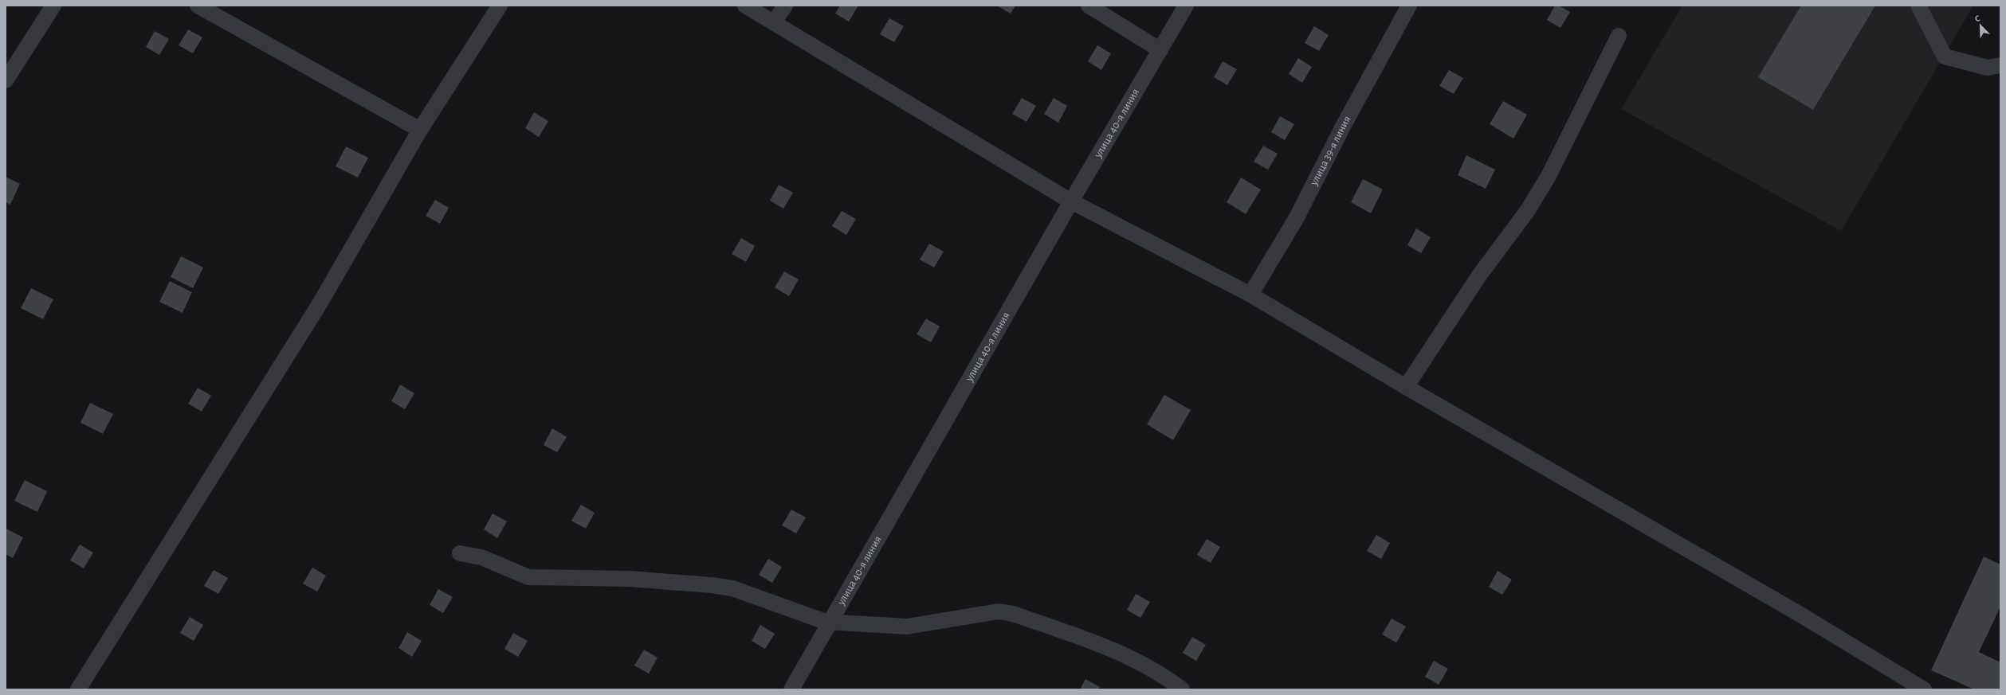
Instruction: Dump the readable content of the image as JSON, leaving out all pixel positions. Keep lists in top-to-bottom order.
{
  "streets": {
    "street": ["улица 40-я линия", "улица 39-я линия"]
  },
  "north": "top left"
}
